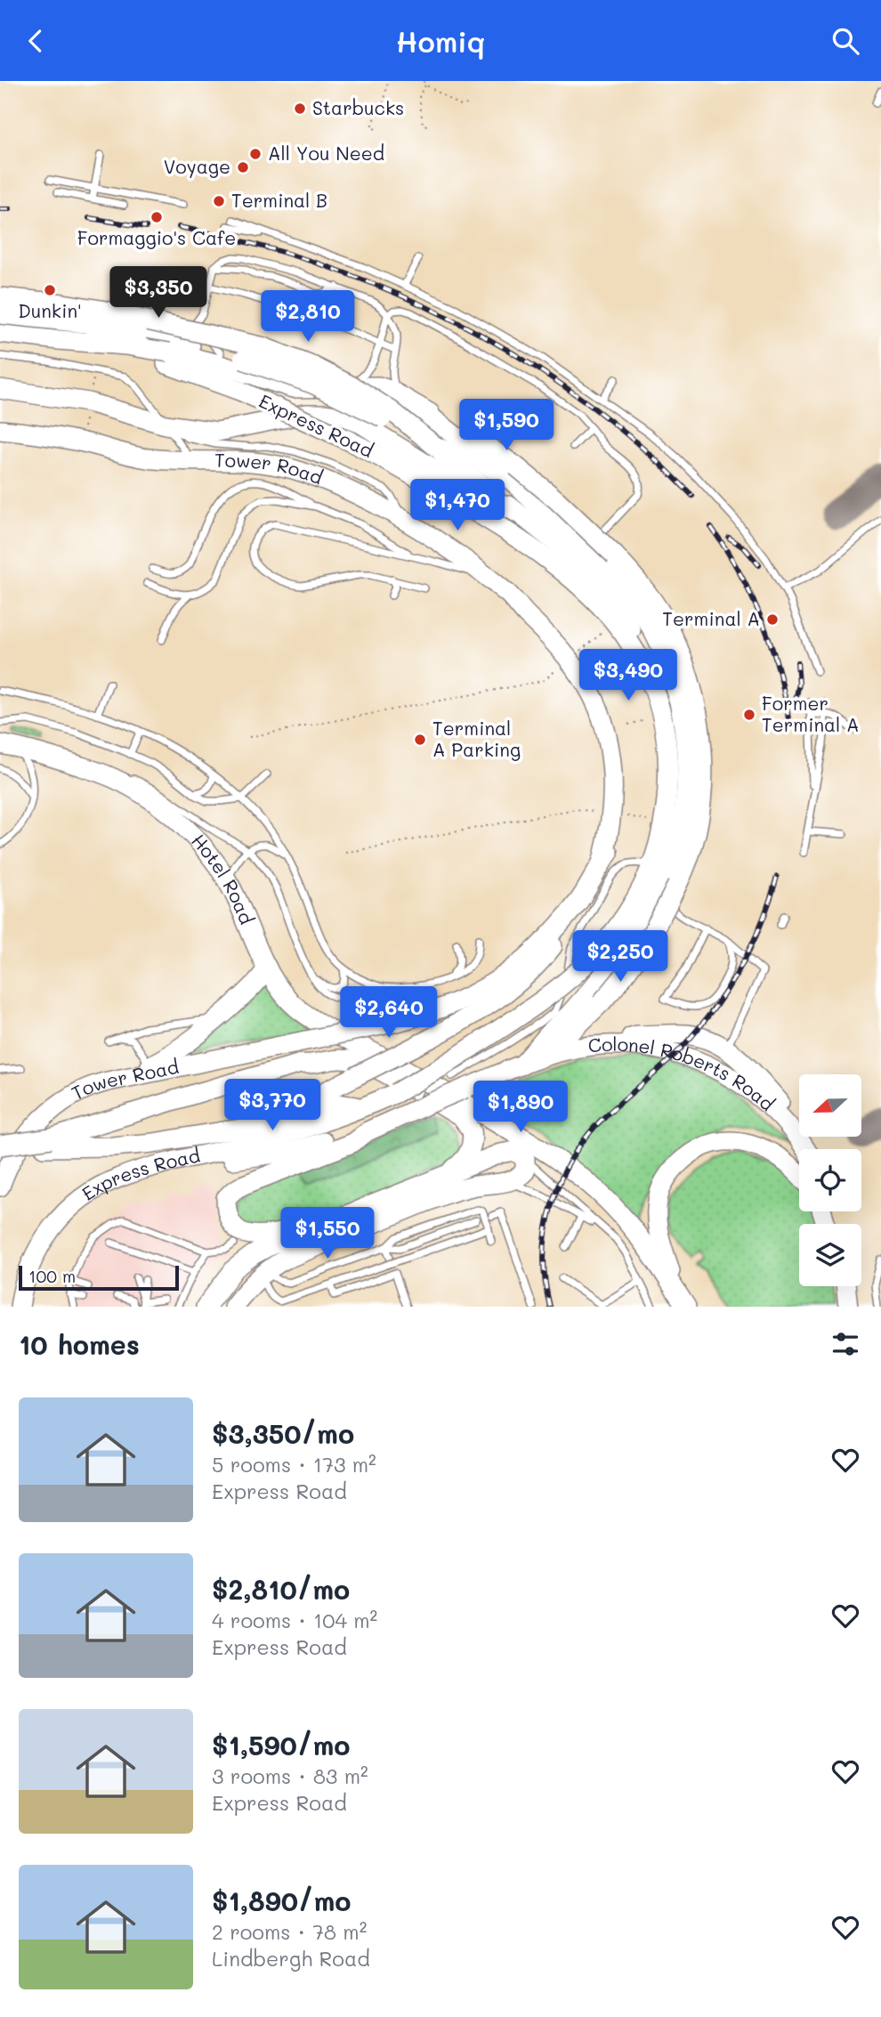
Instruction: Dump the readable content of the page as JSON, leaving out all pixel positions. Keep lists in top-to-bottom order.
{
  "streets": {
    "street": [
      "Express Road",
      "Tower Road",
      "Hotel Road",
      "Colonel Roberts Road"
    ]
  },
  "places": [
    "Starbucks",
    "All You Need",
    "Voyage",
    "Terminal B",
    "Formaggio's Cafe",
    "Dunkin'",
    "Terminal A",
    "Former Terminal A",
    "Terminal A Parking"
  ],
  "scale_bar": "100 m",
  "north": "left",
  "page": {
    "header": "Homiq",
    "price": [
      "$3,350",
      "$2,810",
      "$1,590",
      "$1,470",
      "$3,490",
      "$2,250",
      "$2,640",
      "$3,770",
      "$1,890",
      "$1,550"
    ],
    "scale": "100 m",
    "heading": "10 homes",
    "list": [
      {
        "name": "$3,350/mo",
        "note": "5 rooms · 173 m² · Express Road"
      },
      {
        "name": "$2,810/mo",
        "note": "4 rooms · 104 m² · Express Road"
      },
      {
        "name": "$1,590/mo",
        "note": "3 rooms · 83 m² · Express Road"
      },
      {
        "name": "$1,890/mo",
        "note": "2 rooms · 78 m² · Lindbergh Road"
      }
    ]
  }
}
